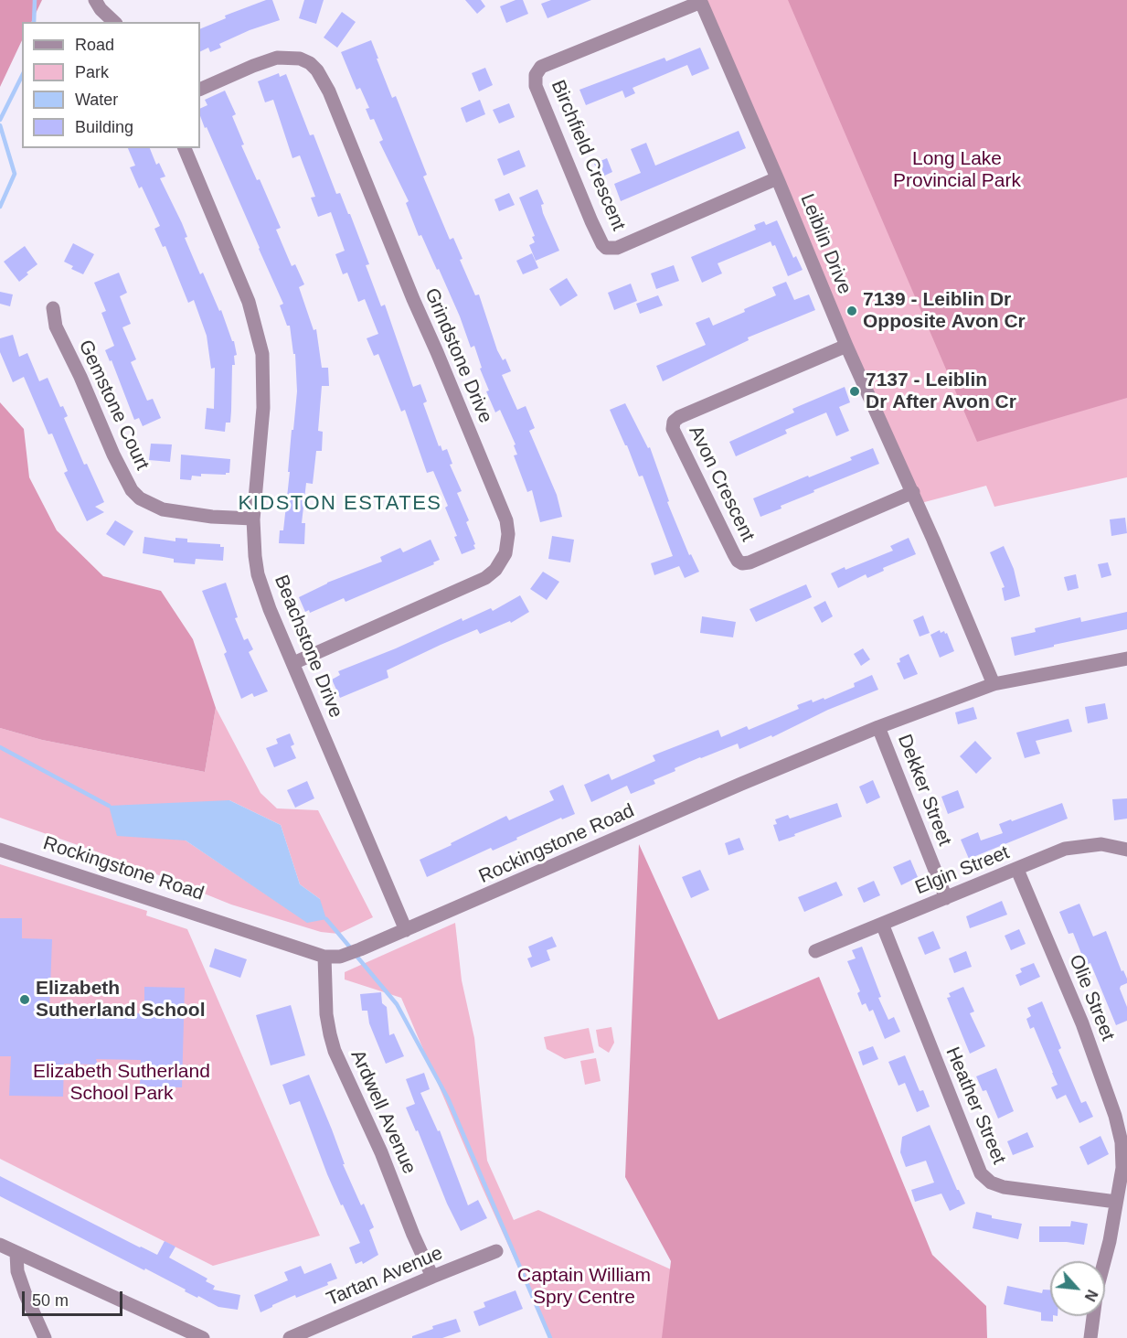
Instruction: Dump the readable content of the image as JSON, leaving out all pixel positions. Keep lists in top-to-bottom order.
{
  "streets": {
    "street": [
      "Birchfield Crescent",
      "Leiblin Drive",
      "Grindstone Drive",
      "Gemstone Court",
      "Avon Crescent",
      "Beachstone Drive",
      "Dekker Street",
      "Rockingstone Road",
      "Elgin Street",
      "Olie Street",
      "Heather Street",
      "Ardwell Avenue",
      "Tartan Avenue"
    ]
  },
  "crossings": [
    ["Birchfield Crescent", "Leiblin Drive"],
    ["Leiblin Drive", "Avon Crescent"],
    ["Leiblin Drive", "Rockingstone Road"],
    ["Grindstone Drive", "Beachstone Drive"],
    ["Gemstone Court", "Beachstone Drive"],
    ["Beachstone Drive", "Rockingstone Road"],
    ["Dekker Street", "Rockingstone Road"],
    ["Dekker Street", "Elgin Street"],
    ["Rockingstone Road", "Ardwell Avenue"],
    ["Elgin Street", "Olie Street"],
    ["Elgin Street", "Heather Street"],
    ["Olie Street", "Heather Street"],
    ["Ardwell Avenue", "Tartan Avenue"]
  ],
  "districts": ["KIDSTON ESTATES"],
  "parks": ["Long Lake Provincial Park", "Elizabeth Sutherland School Park", "Captain William Spry Centre"],
  "places": ["7139 - Leiblin Dr Opposite Avon Cr", "7137 - Leiblin Dr After Avon Cr", "Elizabeth Sutherland School"],
  "legend": [
    "Road",
    "Park",
    "Water",
    "Building"
  ],
  "scale_bar": "50 m",
  "north": "bottom right"
}
